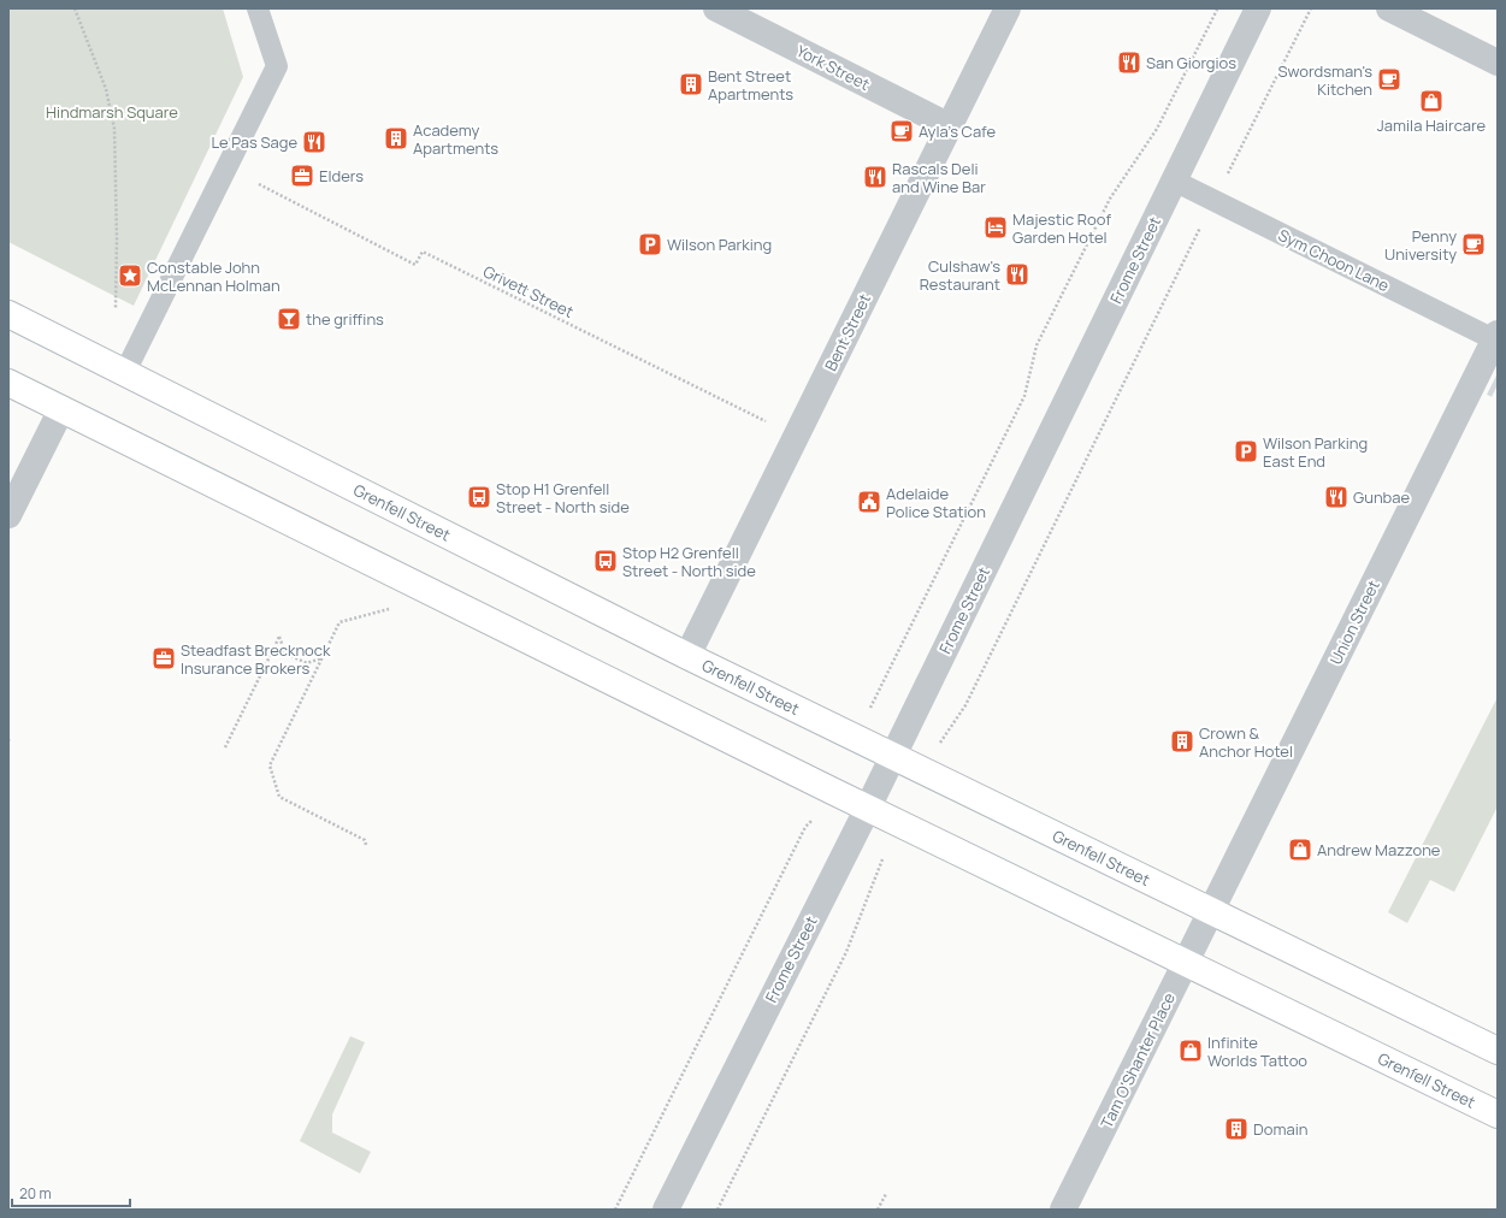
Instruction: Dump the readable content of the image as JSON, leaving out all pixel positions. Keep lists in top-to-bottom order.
{
  "streets": {
    "main road": ["Grenfell Street"],
    "street": [
      "York Street",
      "Frome Street",
      "Bent Street",
      "Union Street",
      "Tam O'Shanter Place"
    ],
    "lane": ["Sym Choon Lane"],
    "path": ["Grivett Street"]
  },
  "crossings": [
    ["York Street", "Bent Street"],
    ["Frome Street", "Sym Choon Lane"],
    ["Frome Street", "Grenfell Street"],
    ["Sym Choon Lane", "Union Street"],
    ["Grivett Street", "Bent Street"],
    ["Bent Street", "Grenfell Street"],
    ["Grenfell Street", "Union Street"],
    ["Grenfell Street", "Tam O'Shanter Place"],
    ["Union Street", "Tam O'Shanter Place"]
  ],
  "parks": ["Hindmarsh Square"],
  "places": {
    "restaurant": [
      "San Giorgios",
      "Le Pas Sage",
      "Rascals Deli and Wine Bar",
      "Culshaw's Restaurant",
      "Gunbae"
    ],
    "cafe": ["Swordsman's Kitchen", "Ayla's Cafe", "Penny University"],
    "building": [
      "Bent Street Apartments",
      "Academy Apartments",
      "Crown & Anchor Hotel",
      "Domain"
    ],
    "shop": ["Jamila Haircare", "Andrew Mazzone", "Infinite Worlds Tattoo"],
    "office": ["Elders", "Steadfast Brecknock Insurance Brokers"],
    "hotel": ["Majestic Roof Garden Hotel"],
    "parking": ["Wilson Parking", "Wilson Parking East End"],
    "place": ["Constable John McLennan Holman"],
    "bar": ["the griffins"],
    "bus stop": ["Stop H1 Grenfell Street - North side", "Stop H2 Grenfell Street - North side"],
    "public building": ["Adelaide Police Station"]
  },
  "scale_bar": "20 m"
}
